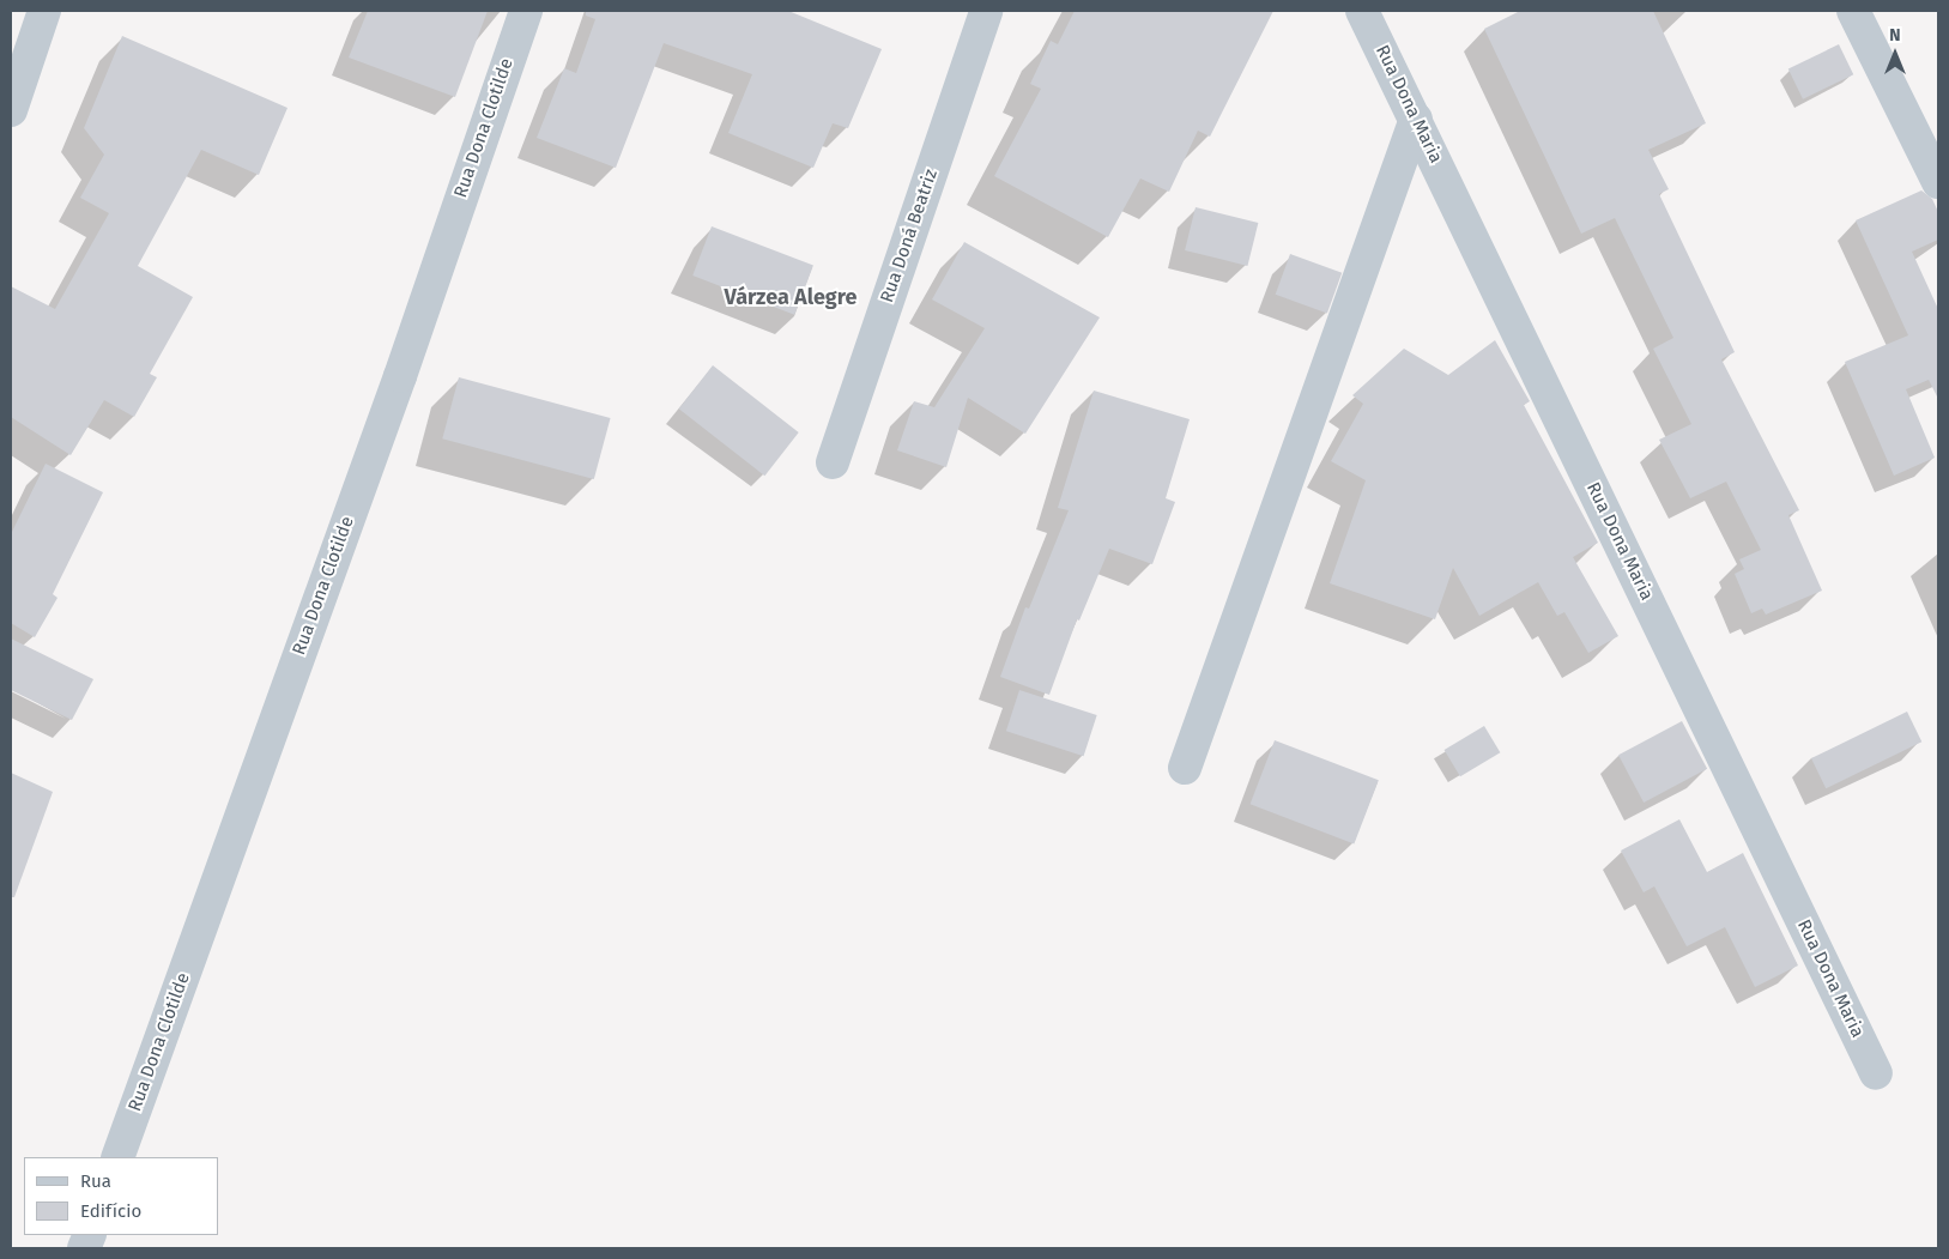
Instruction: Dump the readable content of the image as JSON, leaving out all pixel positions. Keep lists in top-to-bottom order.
{
  "streets": {
    "street": ["Rua Dona Maria", "Rua Dona Clotilde", "Rua Doná Beatriz"]
  },
  "districts": ["Várzea Alegre"],
  "legend": ["Rua", "Edifício"],
  "north": "top"
}
